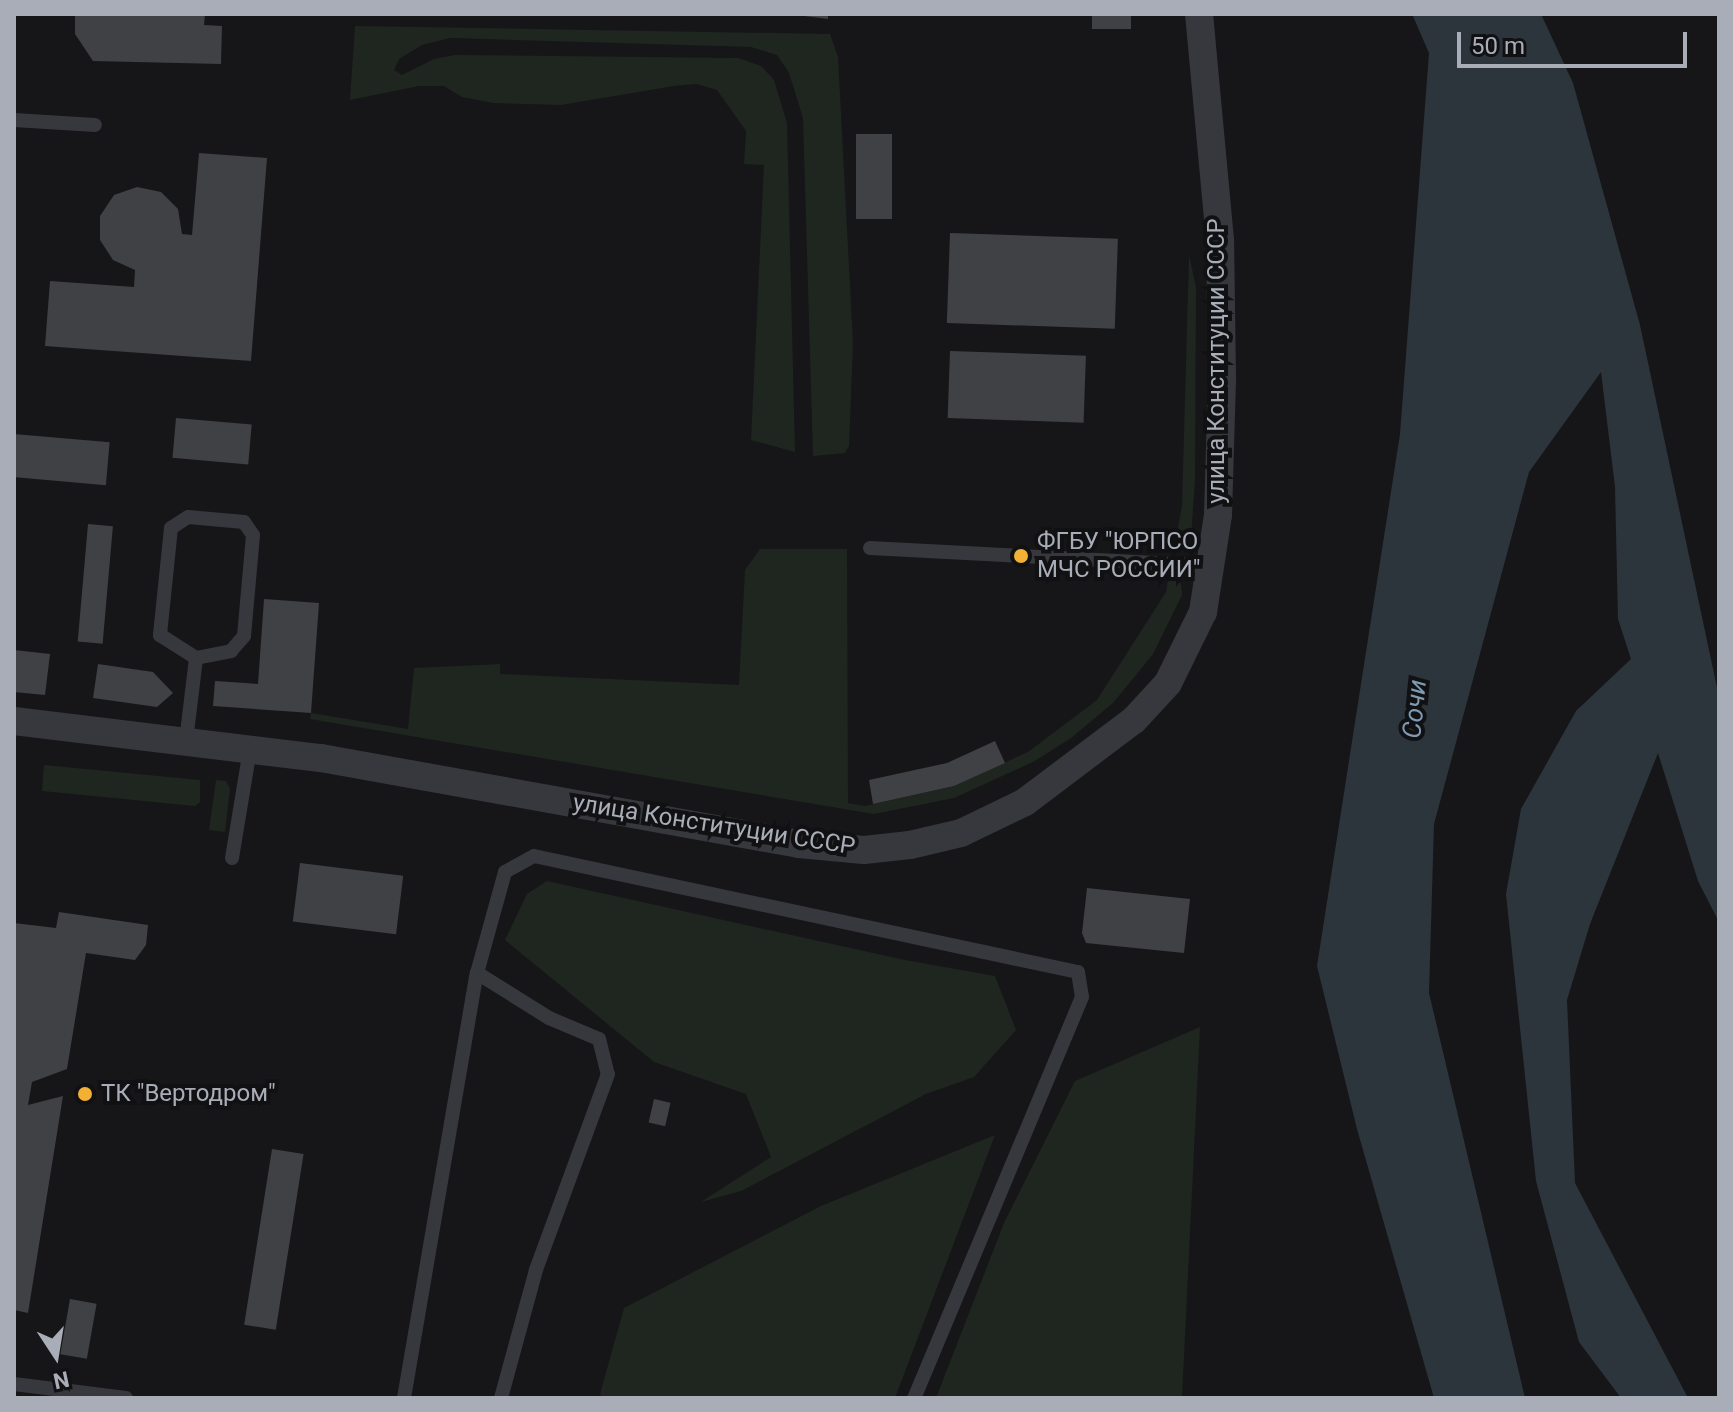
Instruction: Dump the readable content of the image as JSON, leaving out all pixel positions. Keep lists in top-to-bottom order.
{
  "streets": {
    "street": ["улица Конституции СССР"]
  },
  "water": ["Сочи"],
  "places": ["ФГБУ \"ЮРПСО МЧС РОССИИ\"", "ТК \"Вертодром\""],
  "scale_bar": "50 m",
  "north": "bottom"
}
